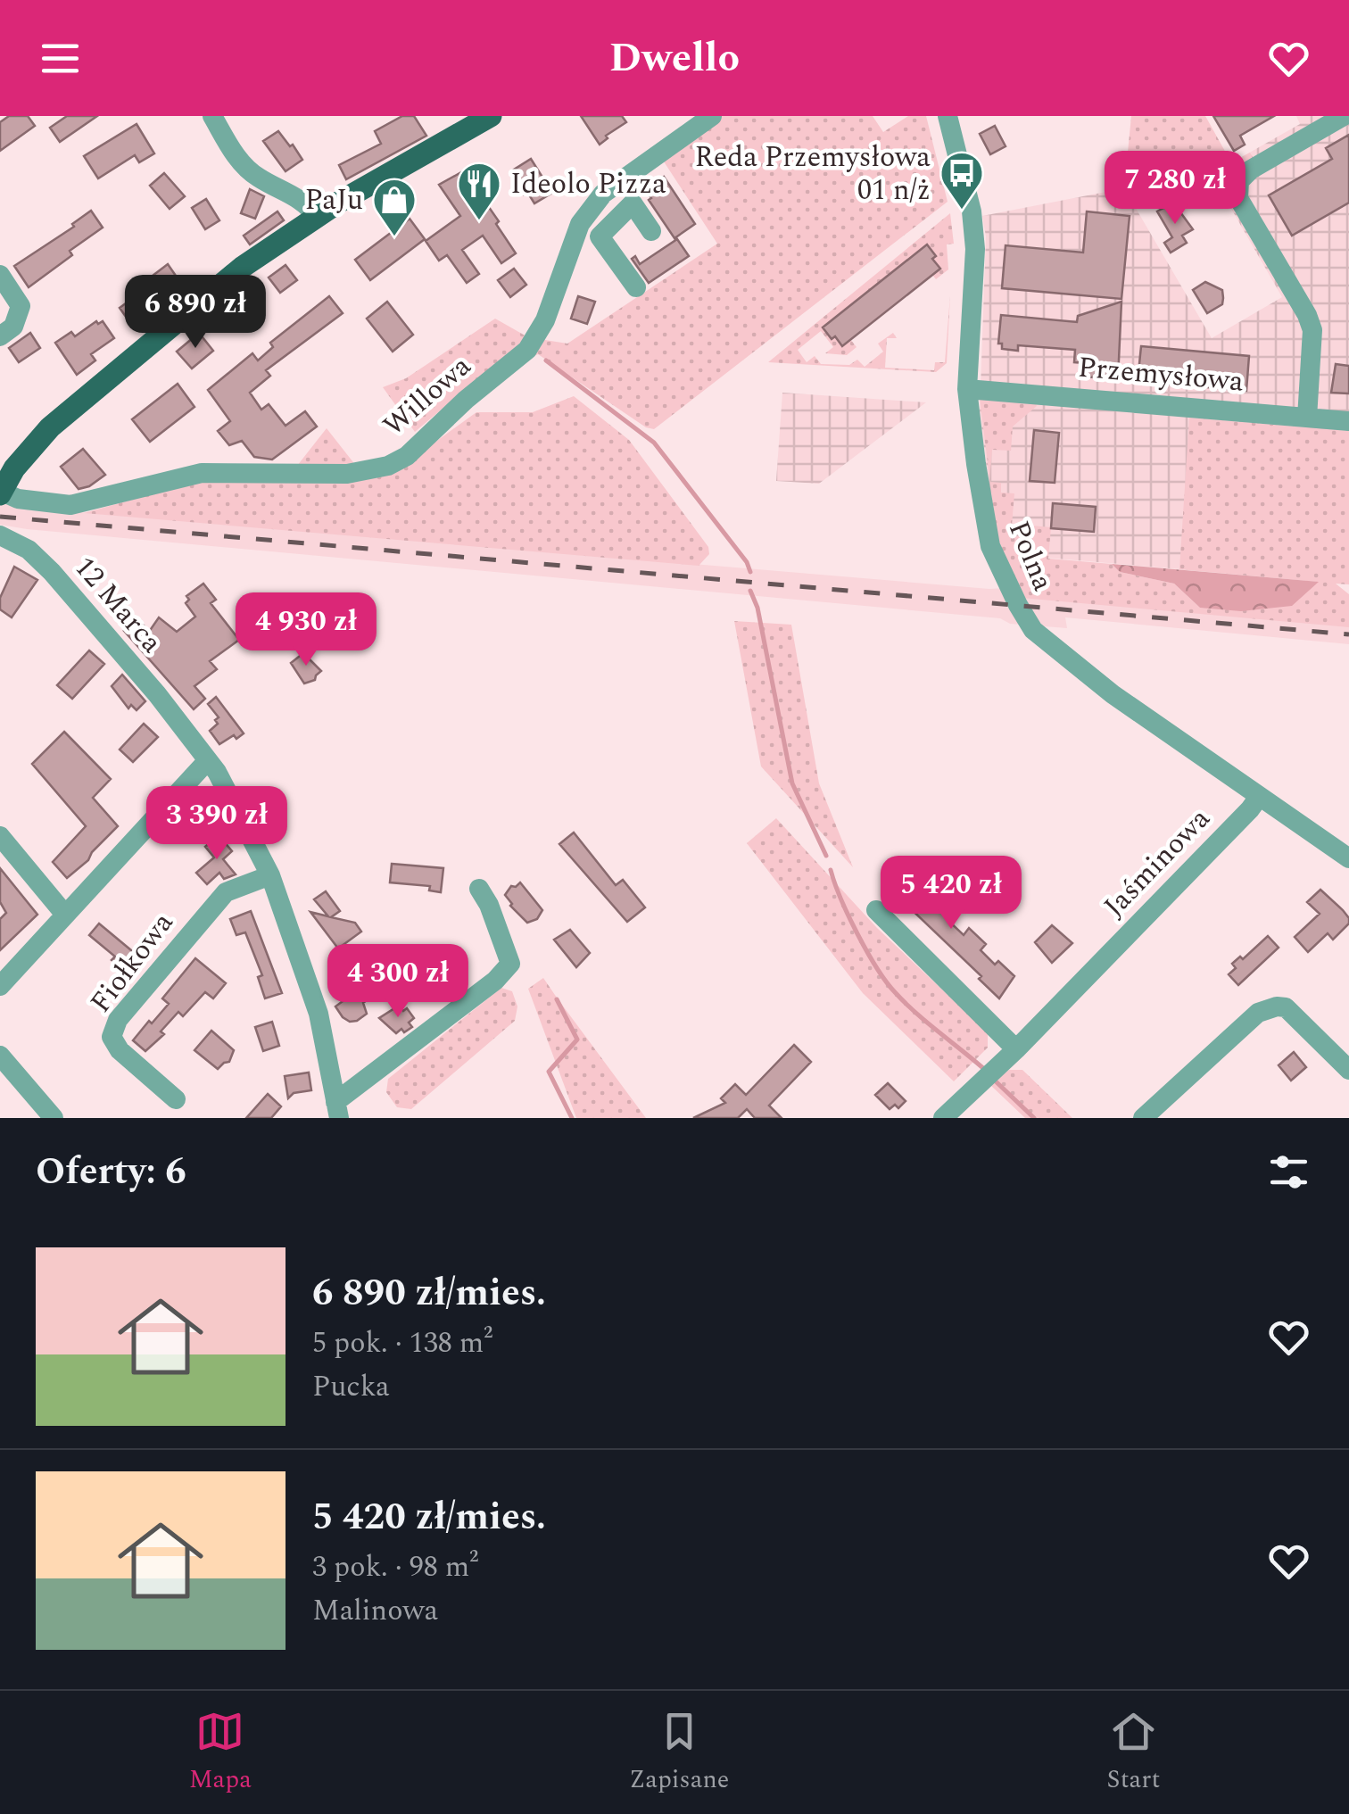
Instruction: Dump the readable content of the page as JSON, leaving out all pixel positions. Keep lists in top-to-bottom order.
{
  "streets": {
    "street": [
      "Przemysłowa",
      "Willowa",
      "Polna",
      "12 Marca",
      "Jaśminowa",
      "Fiołkowa"
    ]
  },
  "crossings": [
    ["Przemysłowa", "Polna"],
    ["Polna", "Jaśminowa"],
    ["12 Marca", "Fiołkowa"]
  ],
  "places": {
    "bus stop": ["Reda Przemysłowa 01 n/ż"],
    "restaurant": ["Ideolo Pizza"],
    "shop": ["PaJu"]
  },
  "page": {
    "header": "Dwello",
    "price": [
      "7 280 zł",
      "6 890 zł",
      "4 930 zł",
      "3 390 zł",
      "5 420 zł",
      "4 300 zł"
    ],
    "heading": "Oferty: 6",
    "list": [
      {
        "name": "6 890 zł/mies.",
        "note": "5 pok. · 138 m² · Pucka"
      },
      {
        "name": "5 420 zł/mies.",
        "note": "3 pok. · 98 m² · Malinowa"
      }
    ],
    "tabs": ["Mapa", "Zapisane", "Start"]
  }
}
